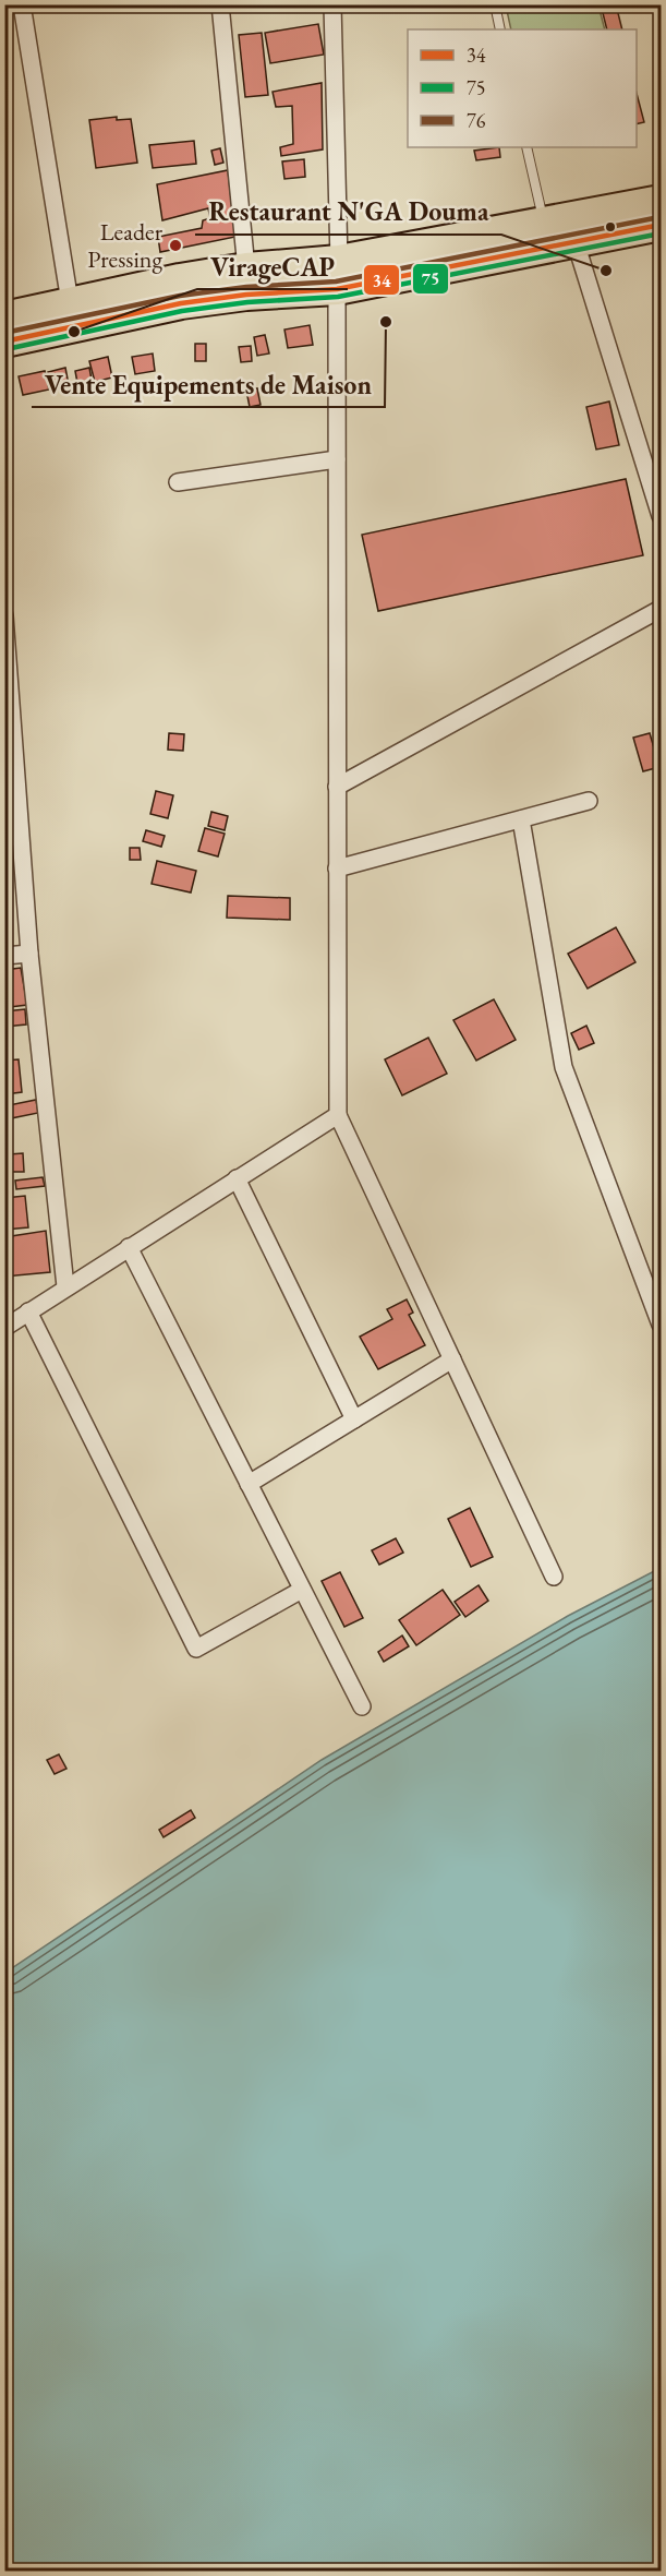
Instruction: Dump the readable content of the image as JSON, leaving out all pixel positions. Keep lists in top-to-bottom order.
{
  "places": [
    "Leader Pressing",
    "Restaurant N'GA Douma",
    "Vente Equipements de Maison",
    "VirageCAP"
  ],
  "lines": ["transit line 76", "transit line 34", "transit line 75"],
  "legend": ["34", "75", "76"]
}
